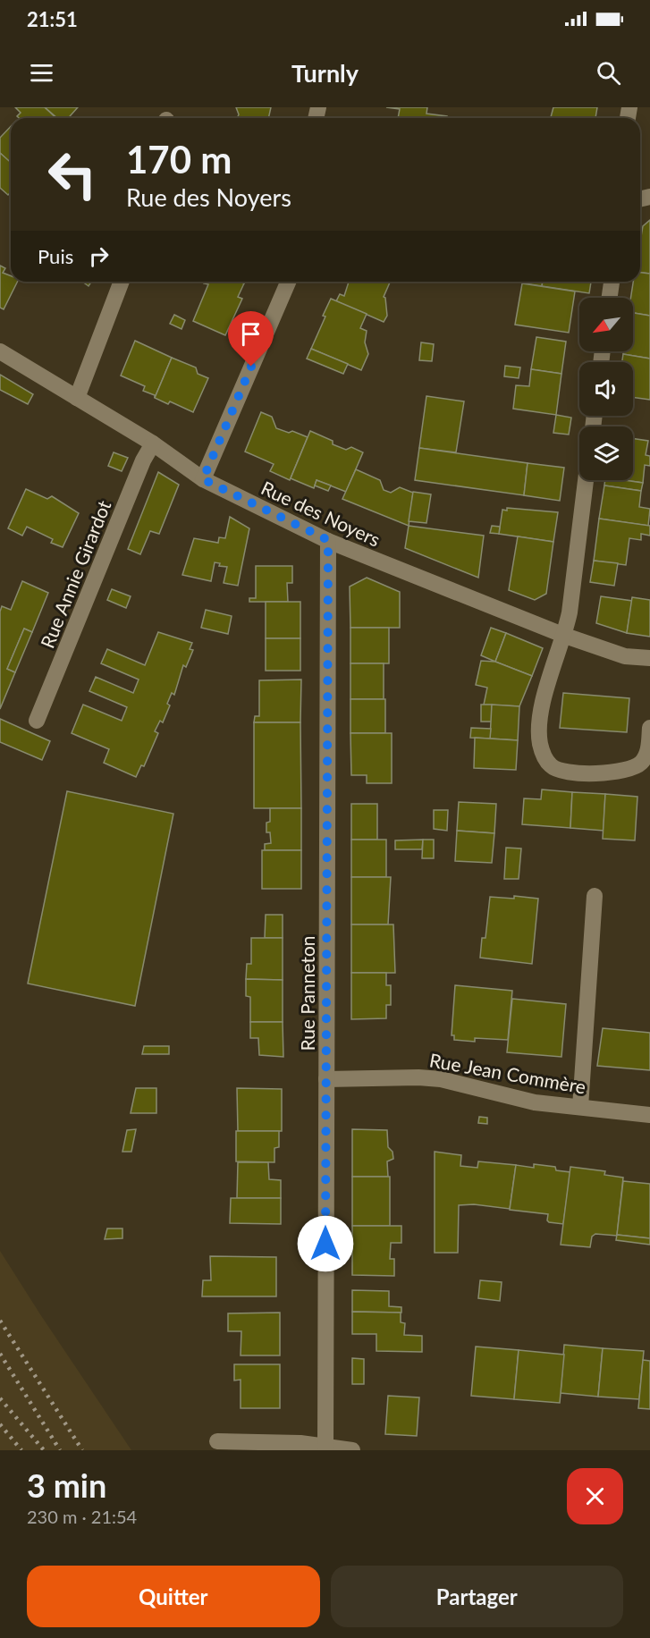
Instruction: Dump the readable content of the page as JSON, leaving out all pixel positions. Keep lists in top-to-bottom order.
{
  "streets": {
    "street": [
      "Rue des Noyers",
      "Rue Annie Girardot",
      "Rue Panneton",
      "Rue Jean Commère"
    ]
  },
  "crossings": [
    ["Rue des Noyers", "Rue Annie Girardot"],
    ["Rue des Noyers", "Rue Panneton"],
    ["Rue Panneton", "Rue Jean Commère"]
  ],
  "north": "bottom left",
  "page": {
    "status": "21:51",
    "header": "Turnly",
    "turn": ["170 m", "Rue des Noyers"],
    "then": "Puis",
    "heading": ["3 min", "230 m · 21:54"],
    "buttons": ["Quitter", "Partager"]
  }
}
